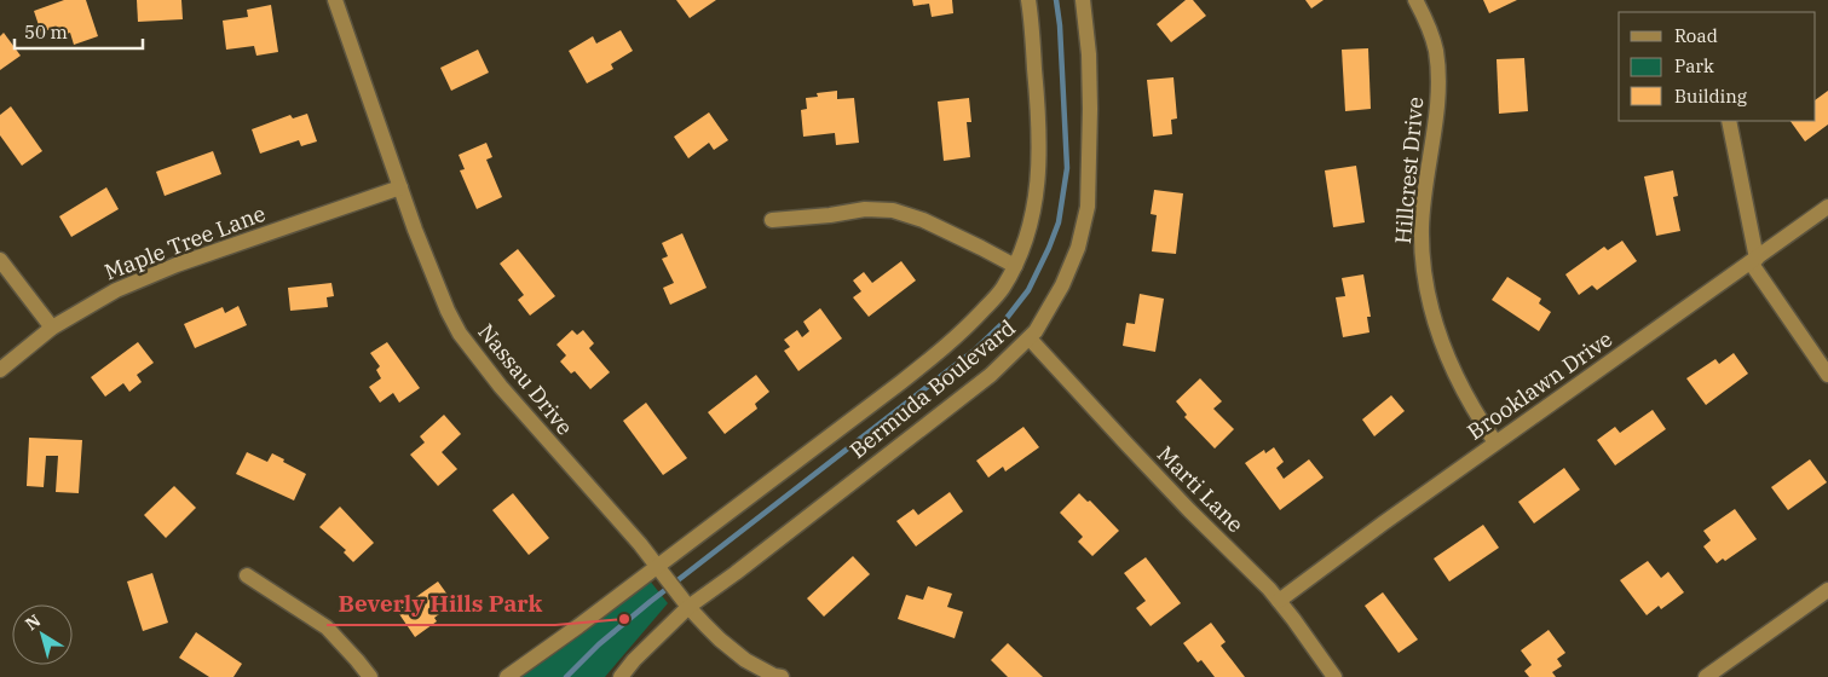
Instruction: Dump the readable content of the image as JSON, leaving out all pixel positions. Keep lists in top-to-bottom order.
{
  "streets": {
    "street": [
      "Hillcrest Drive",
      "Maple Tree Lane",
      "Nassau Drive",
      "Brooklawn Drive",
      "Bermuda Boulevard",
      "Marti Lane"
    ]
  },
  "crossings": [
    ["Hillcrest Drive", "Brooklawn Drive"],
    ["Maple Tree Lane", "Nassau Drive"],
    ["Nassau Drive", "Bermuda Boulevard"],
    ["Brooklawn Drive", "Marti Lane"],
    ["Bermuda Boulevard", "Marti Lane"]
  ],
  "places": ["Beverly Hills Park"],
  "legend": ["Road", "Park", "Building"],
  "scale_bar": "50 m",
  "north": "top left"
}
